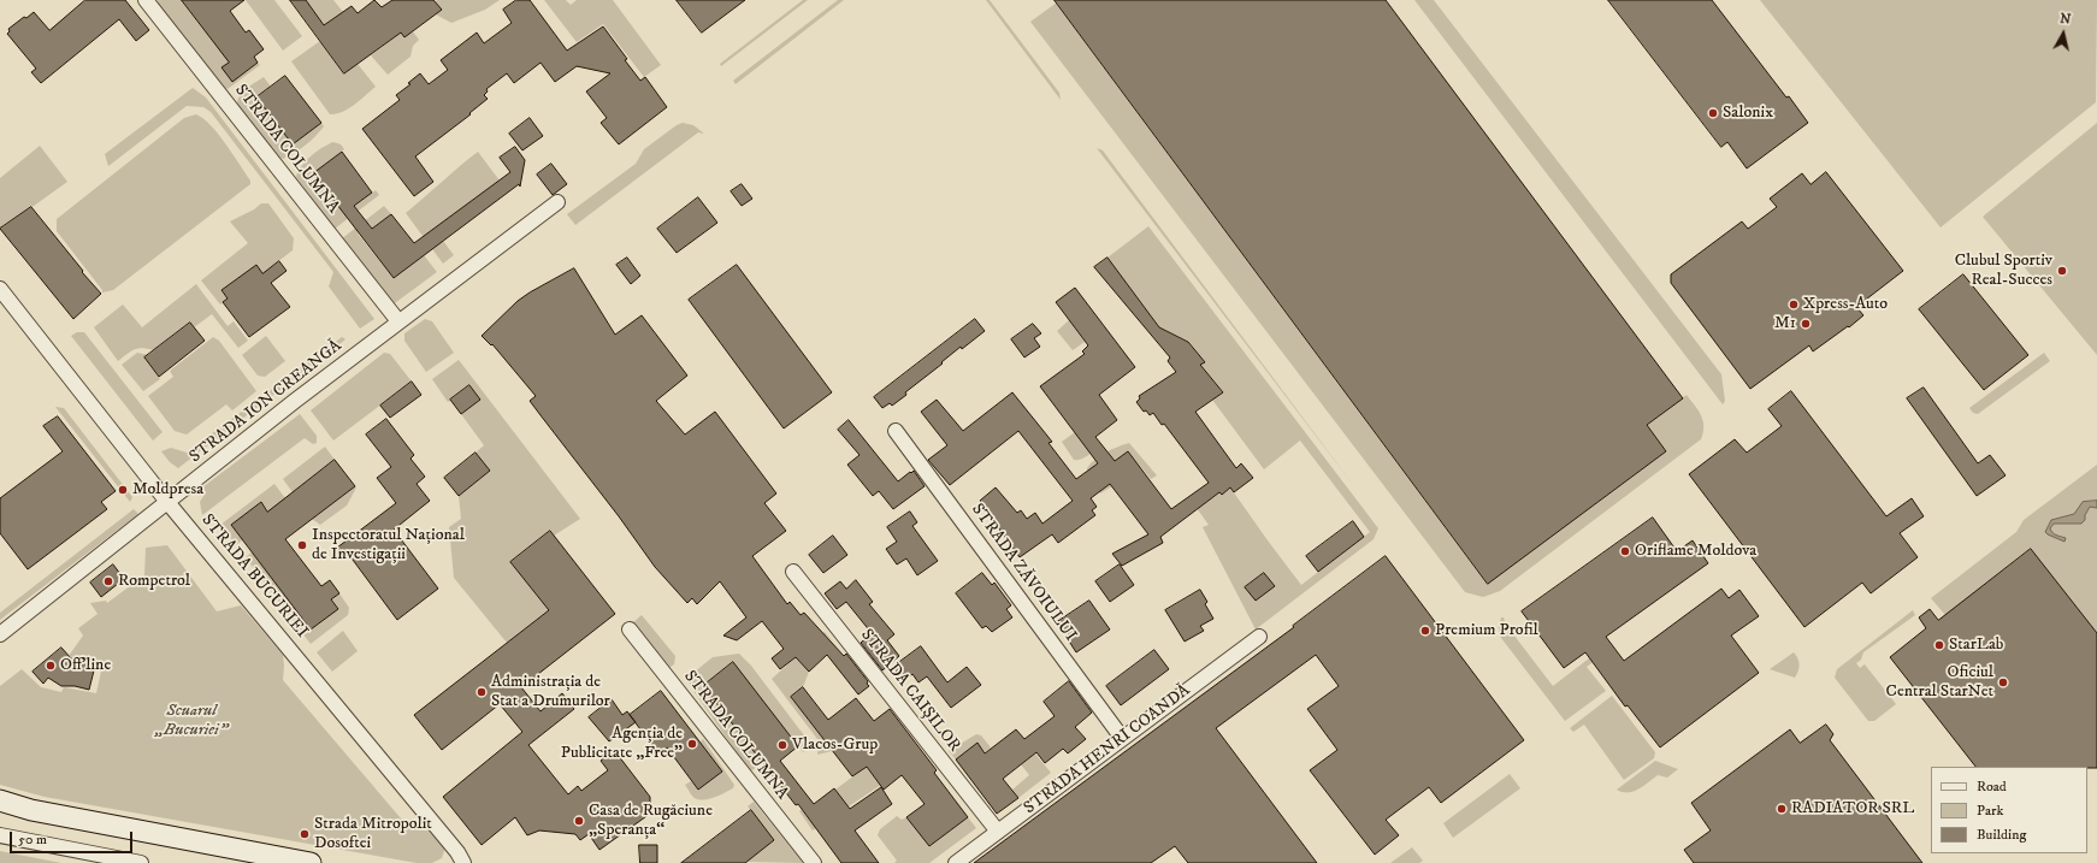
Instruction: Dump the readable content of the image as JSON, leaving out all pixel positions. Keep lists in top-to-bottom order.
{
  "streets": {
    "street": [
      "STRADA COLUMNA",
      "STRADA ION CREANGĂ",
      "STRADA ZĂVOIULUI",
      "STRADA BUCURIEI",
      "STRADA CAIȘILOR",
      "STRADA HENRI COANDĂ"
    ]
  },
  "crossings": [
    ["STRADA COLUMNA", "STRADA ION CREANGĂ"],
    ["STRADA ION CREANGĂ", "STRADA BUCURIEI"],
    ["STRADA ZĂVOIULUI", "STRADA HENRI COANDĂ"],
    ["STRADA CAIȘILOR", "STRADA HENRI COANDĂ"]
  ],
  "parks": ["Scuarul „Bucuriei”"],
  "places": [
    "Salonix",
    "Clubul Sportiv Real-Succes",
    "Xpress-Auto",
    "M1",
    "Moldpresa",
    "Inspectoratul Național de Investigații",
    "Oriflame Moldova",
    "Rompetrol",
    "Premium Profil",
    "StarLab",
    "Off'line",
    "Oficiul Central StarNet",
    "Administrația de Stat a Drumurilor",
    "Agenția de Publicitate „Free”",
    "Vlacos-Grup",
    "RADIATOR SRL",
    "Casa de Rugăciune „Speranța“",
    "Strada Mitropolit Dosoftei"
  ],
  "legend": ["Road", "Park", "Building"],
  "scale_bar": "50 m",
  "north": "top"
}
